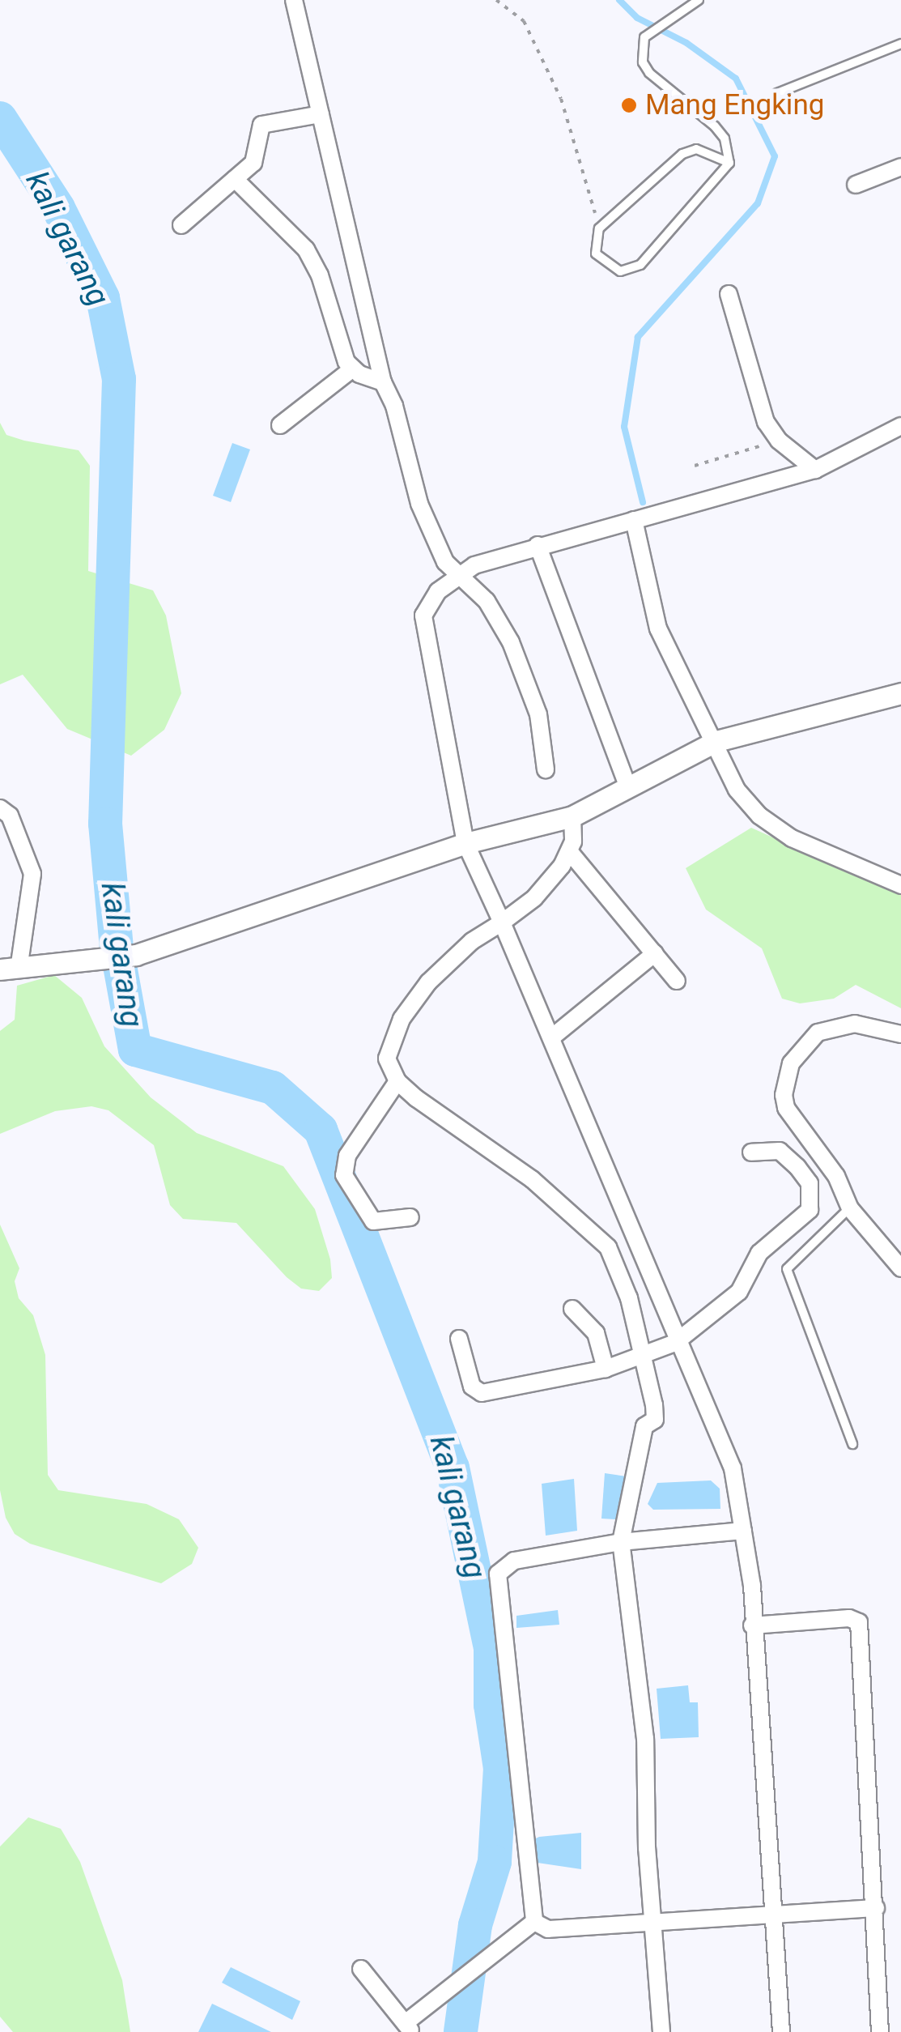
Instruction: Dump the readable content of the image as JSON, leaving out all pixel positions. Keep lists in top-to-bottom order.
{
  "water": ["kali garang"],
  "places": ["Mang Engking"]
}
